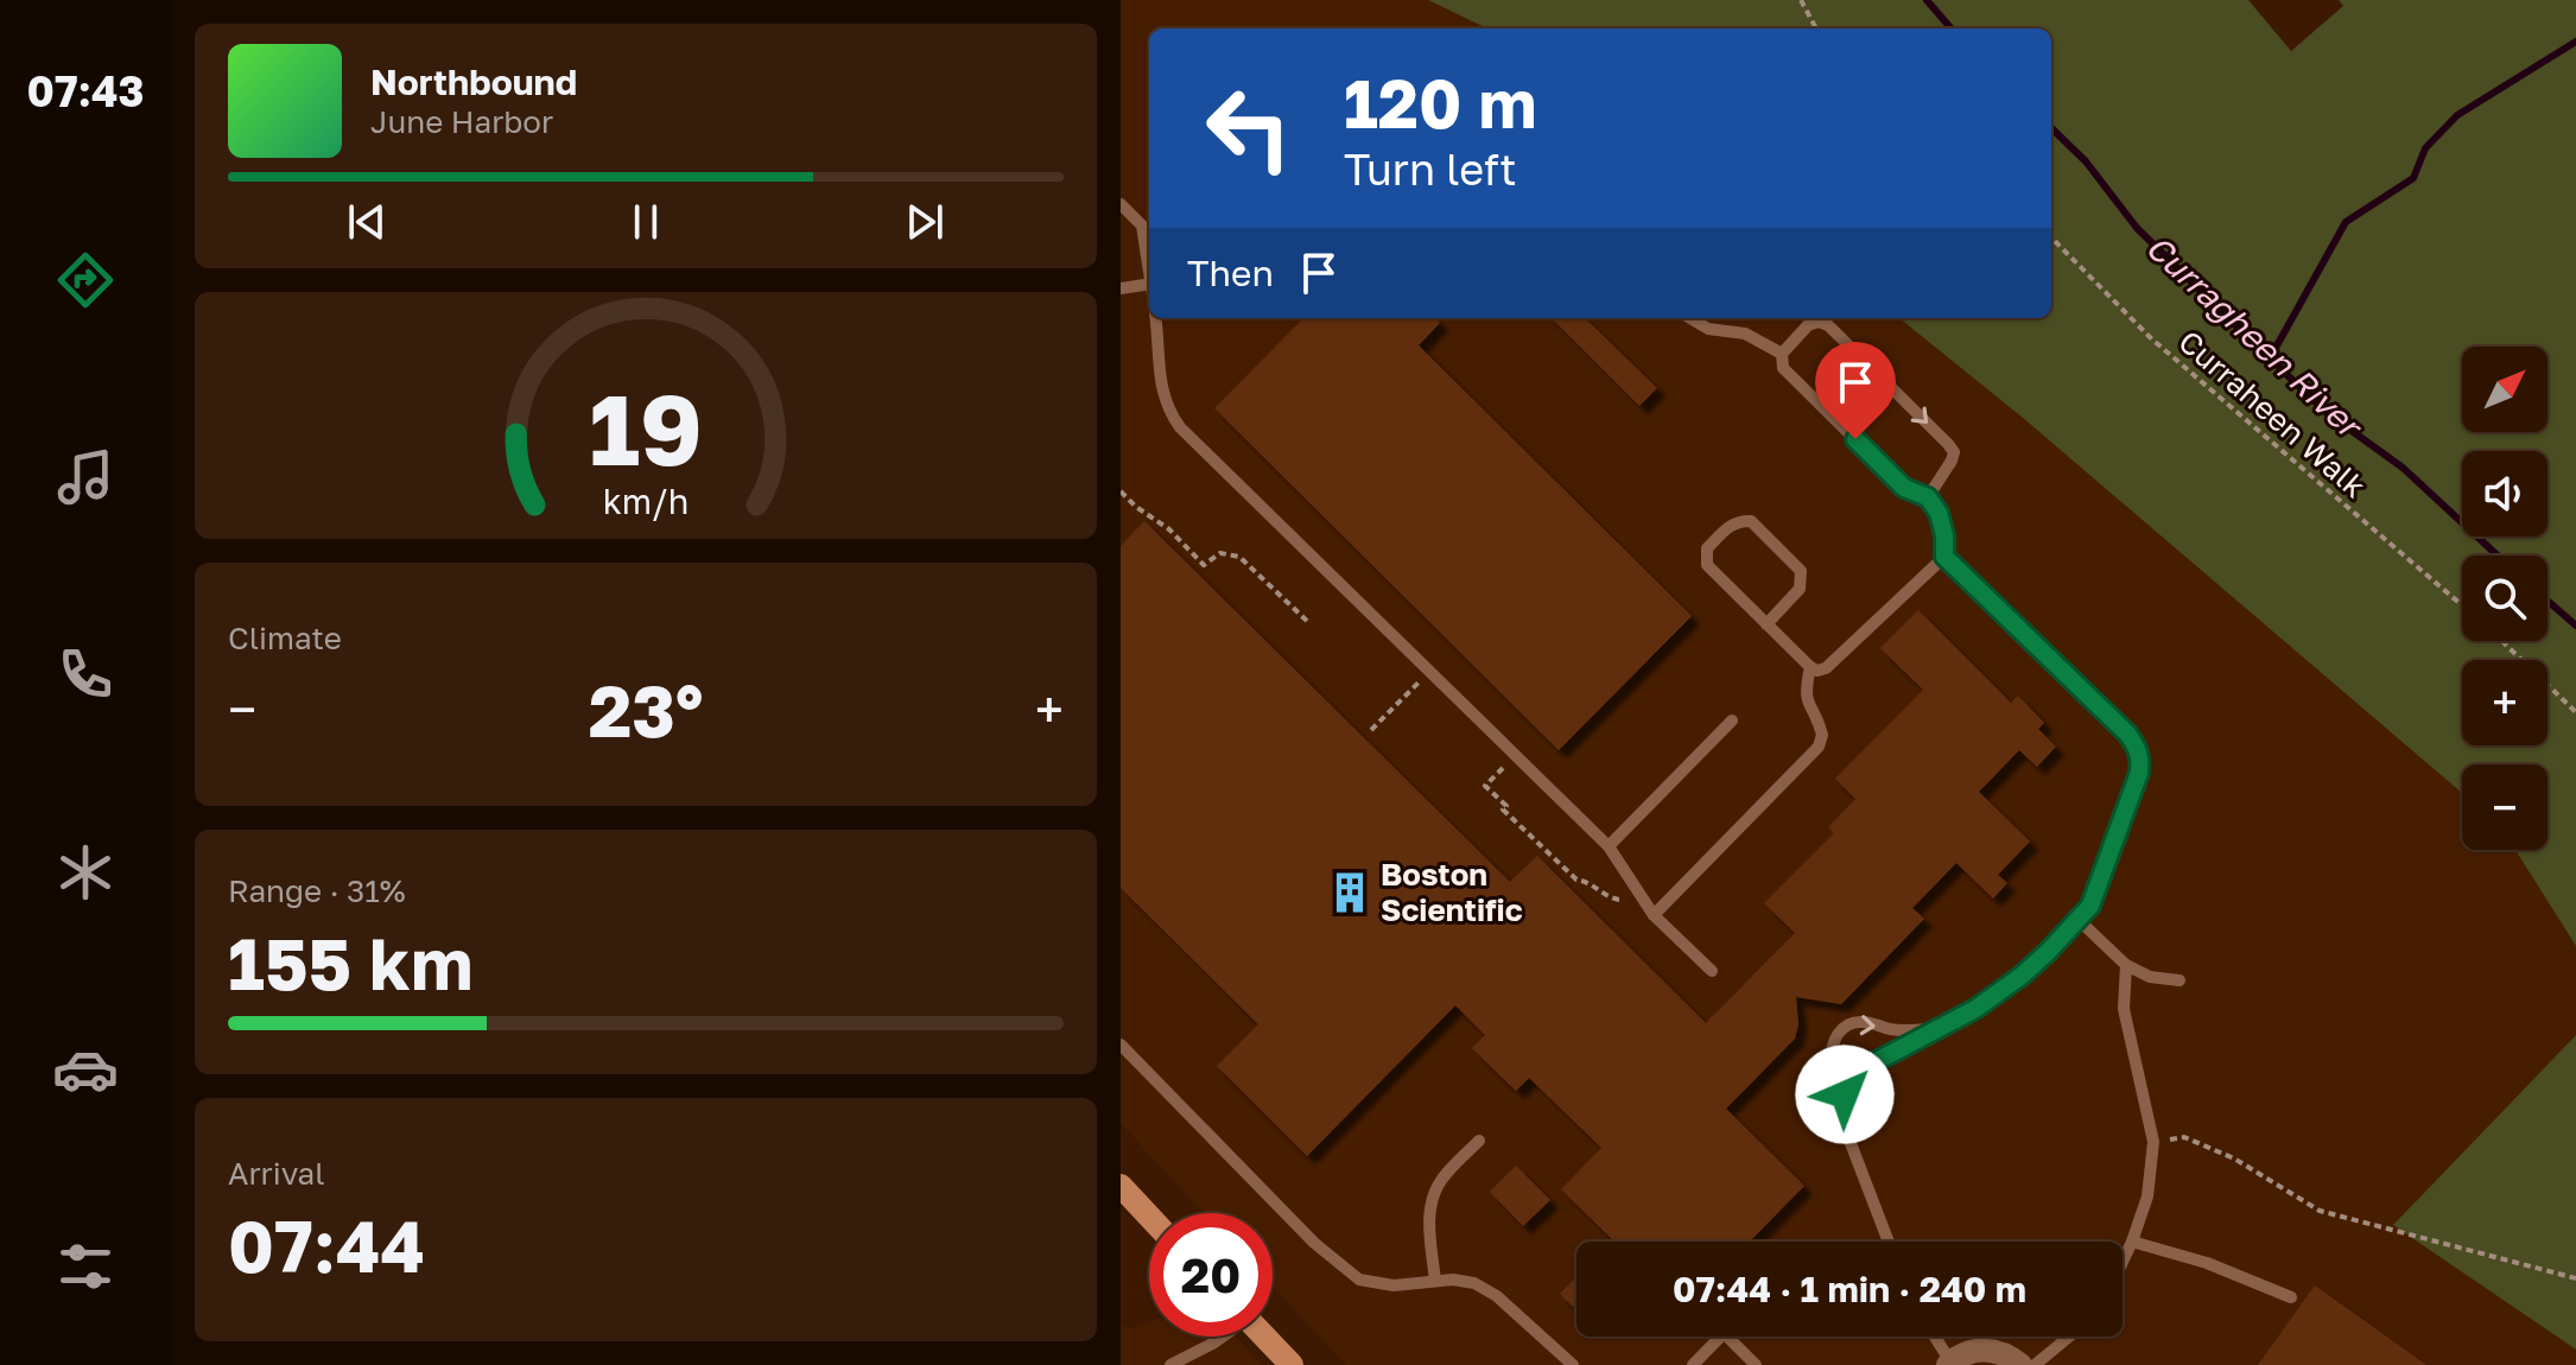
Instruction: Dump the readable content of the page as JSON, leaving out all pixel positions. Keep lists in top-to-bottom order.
{
  "streets": {
    "path": ["Curraheen Walk"]
  },
  "water": ["Curragheen River"],
  "places": {
    "building": ["Boston Scientific"]
  },
  "north": "top right",
  "page": {
    "tabs": "07:43",
    "turn": ["120 m", "Turn left"],
    "song": ["Northbound", "June Harbor"],
    "then": "Then",
    "map_buttons": ["+", "−"],
    "tile": [
      "Climate",
      ["Range · 31%", "155 km"],
      ["Arrival", "07:44"]
    ],
    "heat": ["−", "23°", "+"],
    "limit": "20",
    "trip": "07:44 · 1 min · 240 m",
    "gauge": ["19", "km/h"]
  }
}
